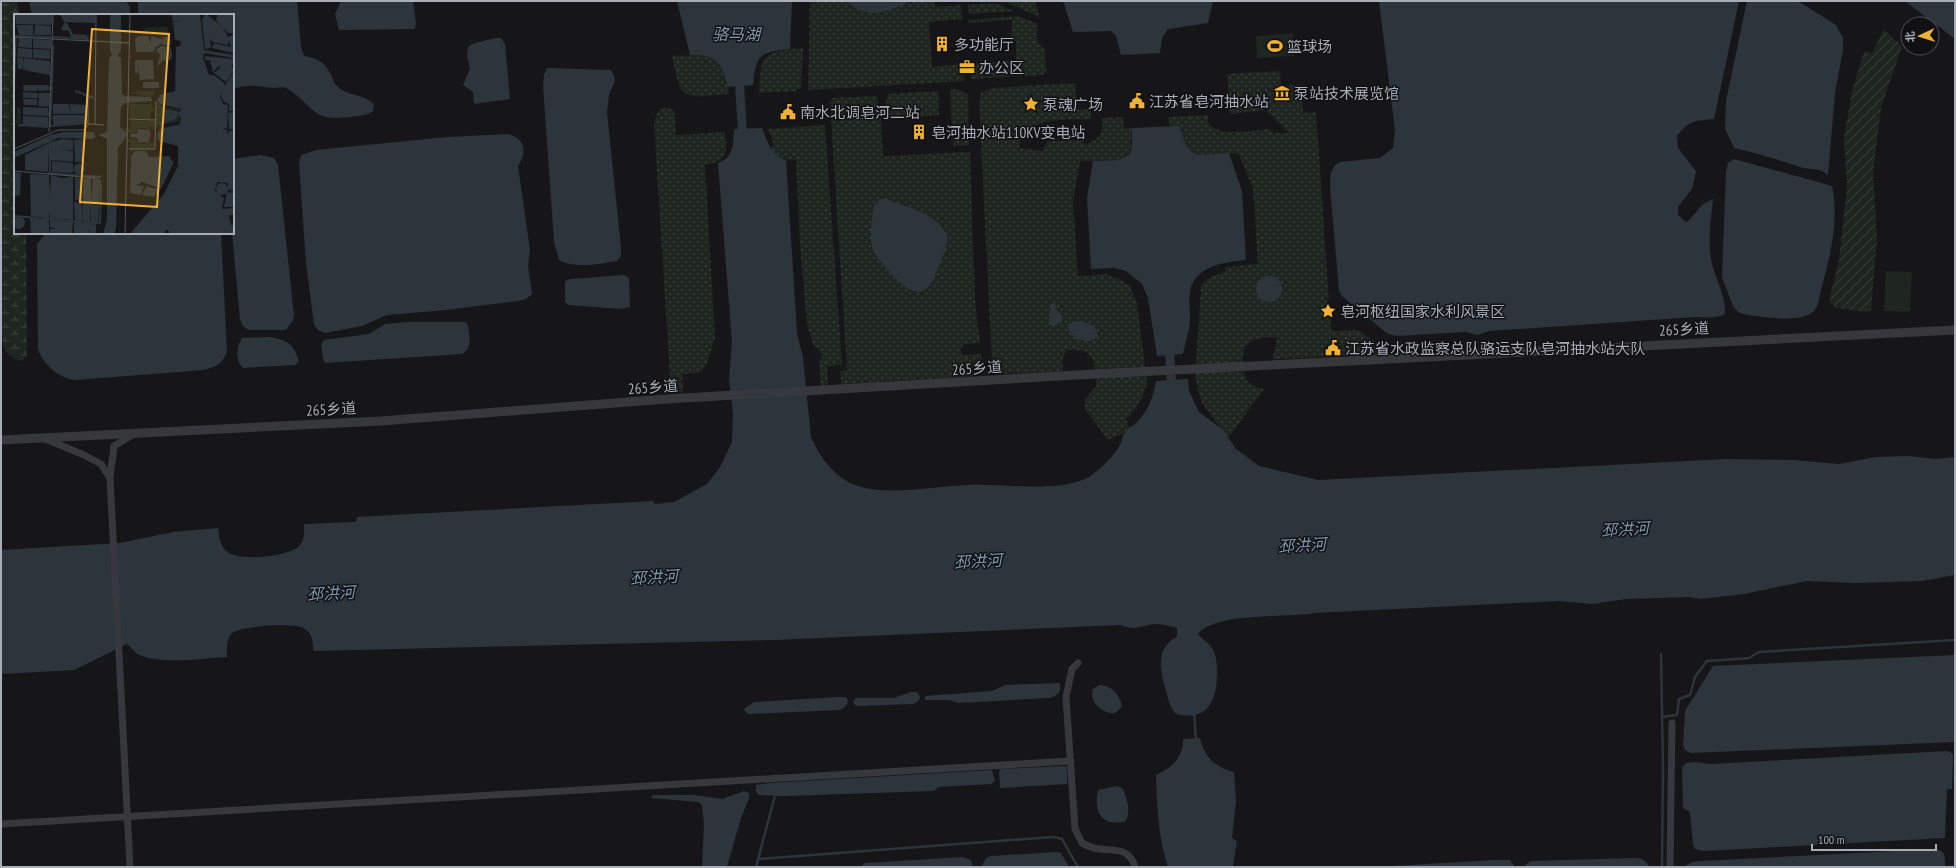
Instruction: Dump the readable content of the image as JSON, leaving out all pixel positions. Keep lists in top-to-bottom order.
{
  "streets": {
    "street": ["265乡道"]
  },
  "water": ["骆马湖", "邳洪河"],
  "places": {
    "building": ["多功能厅", "皂河抽水站110KV变电站"],
    "sports": ["篮球场"],
    "office": ["办公区"],
    "museum": ["泵站技术展览馆"],
    "public building": ["江苏省皂河抽水站", "南水北调皂河二站", "江苏省水政监察总队骆运支队皂河抽水站大队"],
    "place": ["泵魂广场", "皂河枢纽国家水利风景区"]
  },
  "scale_bar": "100 m",
  "north": "left"
}
